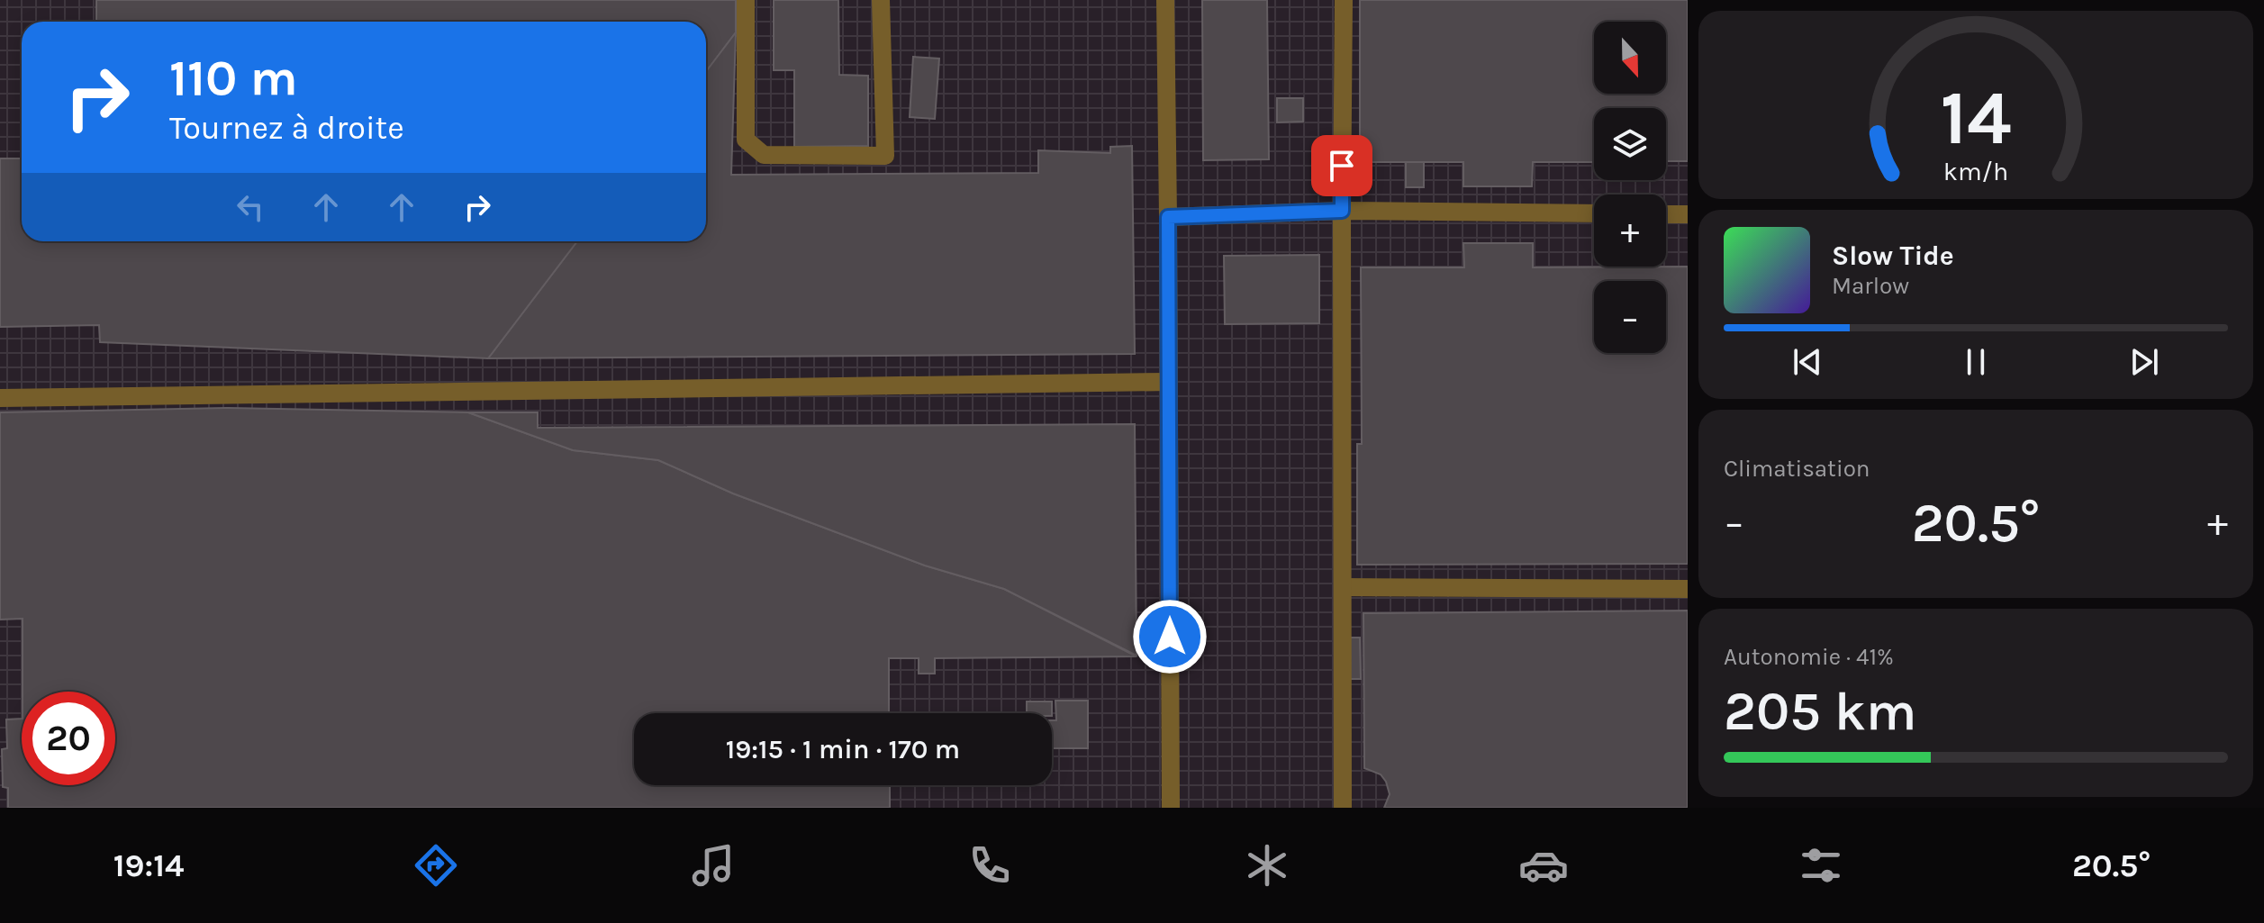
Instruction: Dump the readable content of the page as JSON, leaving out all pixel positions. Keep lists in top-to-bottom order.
{
  "north": "bottom",
  "page": {
    "map_buttons": ["+", "−"],
    "turn": ["110 m", "Tournez à droite"],
    "song": ["Slow Tide", "Marlow"],
    "tile": [
      "Climatisation",
      ["Autonomie · 41%", "205 km"]
    ],
    "heat": ["−", "20.5°", "+"],
    "limit": "20",
    "trip": "19:15 · 1 min · 170 m",
    "tabs": ["19:14", "20.5°"],
    "gauge": ["14", "km/h"]
  }
}
